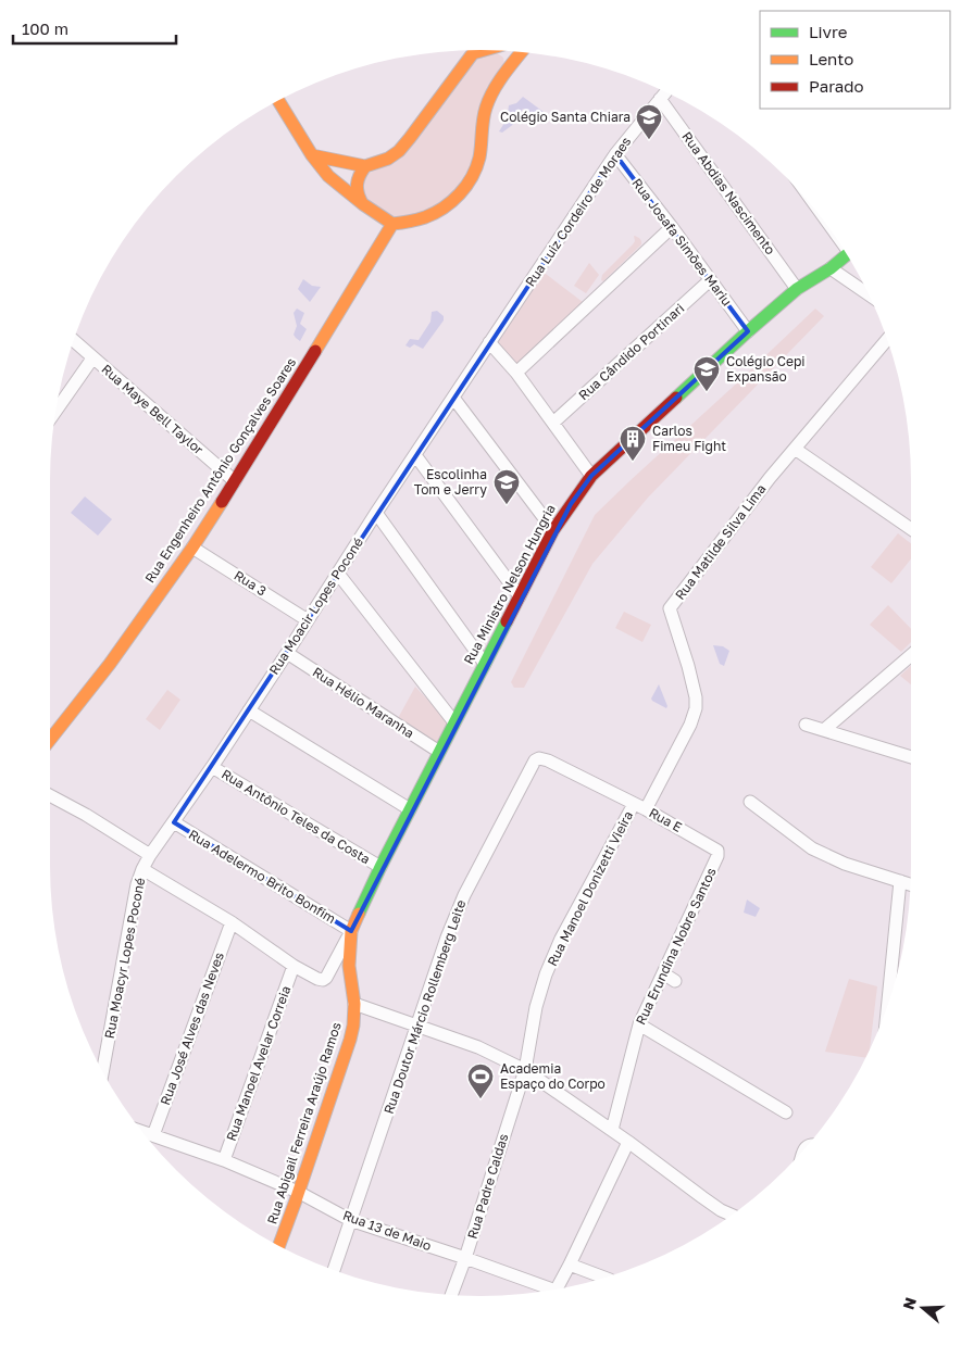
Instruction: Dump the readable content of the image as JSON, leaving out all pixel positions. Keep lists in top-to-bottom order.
{
  "streets": {
    "street": [
      "Rua Abdias Nascimento",
      "Rua Luiz Cordeiro de Moraes",
      "Rua Josafa Simões Mariu",
      "Rua Cândido Portinari",
      "Rua Maye Bell Taylor",
      "Rua Engenheiro Antônio Gonçalves Soares",
      "Rua Matilde Silva Lima",
      "Rua 3",
      "Rua Ministro Nelson Hungria",
      "Rua Moacir Lopes Poconé",
      "Rua Hélio Maranha",
      "Rua Antônio Teles da Costa",
      "Rua E",
      "Rua Adelermo Brito Bonfim",
      "Rua Manoel Donizetti Vieira",
      "Rua Erundina Nobre Santos",
      "Rua Moacyr Lopes Poconé",
      "Rua Doutor Márcio Rollemberg Leite",
      "Rua José Alves das Neves",
      "Rua Manoel Avelar Correia",
      "Rua Abigail Ferreira Araújo Ramos",
      "Rua Padre Caldas",
      "Rua 13 de Maio"
    ]
  },
  "crossings": [
    ["Rua Abdias Nascimento", "Rua Luiz Cordeiro de Moraes"],
    ["Rua Abdias Nascimento", "Rua Ministro Nelson Hungria"],
    ["Rua Luiz Cordeiro de Moraes", "Rua Josafa Simões Mariu"],
    ["Rua Luiz Cordeiro de Moraes", "Rua Moacir Lopes Poconé"],
    ["Rua Josafa Simões Mariu", "Rua Cândido Portinari"],
    ["Rua Josafa Simões Mariu", "Rua Ministro Nelson Hungria"],
    ["Rua Maye Bell Taylor", "Rua Engenheiro Antônio Gonçalves Soares"],
    ["Rua Engenheiro Antônio Gonçalves Soares", "Rua 3"],
    ["Rua Matilde Silva Lima", "Rua E"],
    ["Rua 3", "Rua Moacir Lopes Poconé"],
    ["Rua Ministro Nelson Hungria", "Rua Hélio Maranha"],
    ["Rua Ministro Nelson Hungria", "Rua Antônio Teles da Costa"],
    ["Rua Ministro Nelson Hungria", "Rua Adelermo Brito Bonfim"],
    ["Rua Ministro Nelson Hungria", "Rua Manoel Avelar Correia"],
    ["Rua Ministro Nelson Hungria", "Rua Abigail Ferreira Araújo Ramos"],
    ["Rua Moacir Lopes Poconé", "Rua Hélio Maranha"],
    ["Rua Moacir Lopes Poconé", "Rua Antônio Teles da Costa"],
    ["Rua Moacir Lopes Poconé", "Rua Adelermo Brito Bonfim"],
    ["Rua Moacir Lopes Poconé", "Rua Moacyr Lopes Poconé"],
    ["Rua E", "Rua Manoel Donizetti Vieira"],
    ["Rua E", "Rua Erundina Nobre Santos"],
    ["Rua E", "Rua Doutor Márcio Rollemberg Leite"],
    ["Rua Manoel Donizetti Vieira", "Rua Padre Caldas"],
    ["Rua Doutor Márcio Rollemberg Leite", "Rua 13 de Maio"],
    ["Rua José Alves das Neves", "Rua 13 de Maio"],
    ["Rua Manoel Avelar Correia", "Rua 13 de Maio"],
    ["Rua Abigail Ferreira Araújo Ramos", "Rua 13 de Maio"],
    ["Rua Padre Caldas", "Rua 13 de Maio"]
  ],
  "places": {
    "school or university": ["Colégio Santa Chiara", "Colégio Cepi Expansão", "Escolinha Tom e Jerry"],
    "building": ["Carlos Fimeu Fight"],
    "sports": ["Academia Espaço do Corpo"]
  },
  "legend": ["Livre", "Lento", "Parado"],
  "scale_bar": "100 m",
  "north": "left"
}
